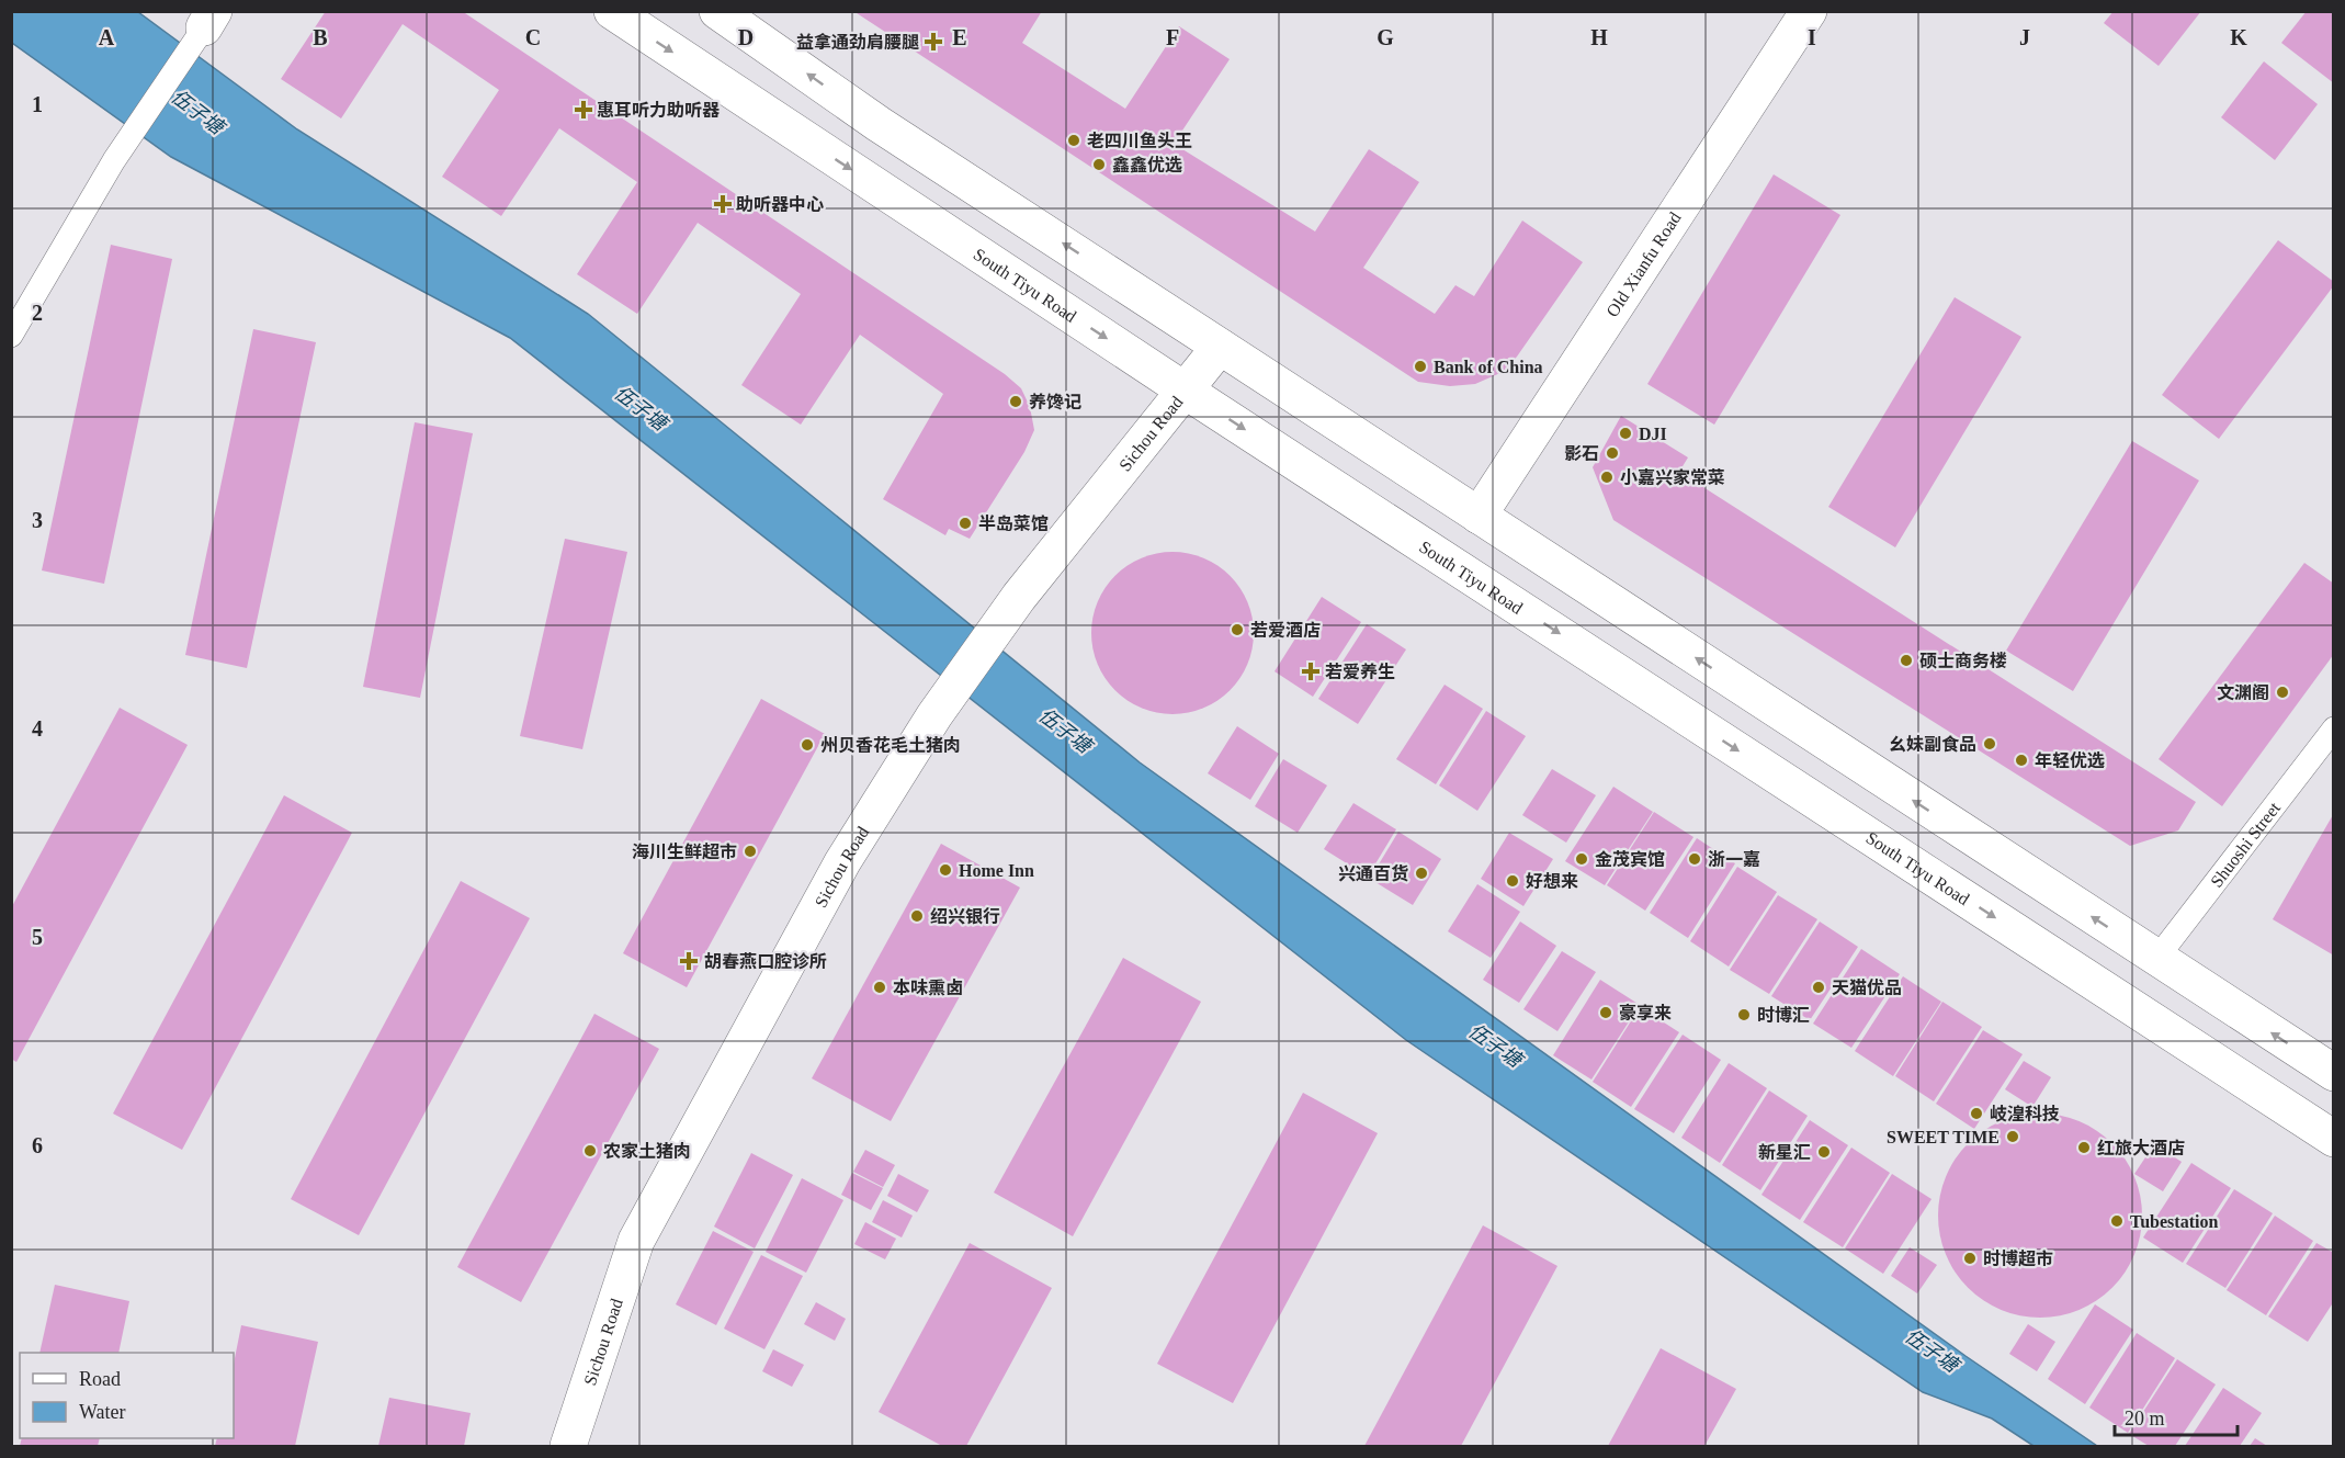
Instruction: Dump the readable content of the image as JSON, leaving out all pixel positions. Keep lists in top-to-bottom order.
{
  "streets": {
    "main road": ["Old Xianfu Road", "South Tiyu Road", "Sichou Road"],
    "lane": ["Shuoshi Street"]
  },
  "crossings": [
    ["South Tiyu Road", "Sichou Road"]
  ],
  "water": ["伍子塘"],
  "places": {
    "health": [
      "益拿通劲肩腰腿",
      "惠耳听力助听器",
      "助听器中心",
      "若爱养生",
      "胡春燕口腔诊所"
    ],
    "other": [
      "老四川鱼头王",
      "鑫鑫优选",
      "Bank of China",
      "养馋记",
      "DJI",
      "影石",
      "小嘉兴家常菜",
      "半岛菜馆",
      "若爱酒店",
      "硕士商务楼",
      "文渊阁",
      "幺妹副食品",
      "州贝香花毛土猪肉",
      "年轻优选",
      "海川生鲜超市",
      "金茂宾馆",
      "浙一嘉",
      "Home Inn",
      "兴通百货",
      "好想来",
      "绍兴银行",
      "本味熏卤",
      "天猫优品",
      "豪享来",
      "时博汇",
      "岐湟科技",
      "SWEET TIME",
      "红旅大酒店",
      "农家土猪肉",
      "新星汇",
      "Tubestation",
      "时博超市"
    ]
  },
  "legend": ["Road", "Water"],
  "scale_bar": "20 m",
  "grid": {
    "columns": [
      "A",
      "B",
      "C",
      "D",
      "E",
      "F",
      "G",
      "H",
      "I",
      "J",
      "K"
    ],
    "rows": [
      "1",
      "2",
      "3",
      "4",
      "5",
      "6"
    ]
  }
}
